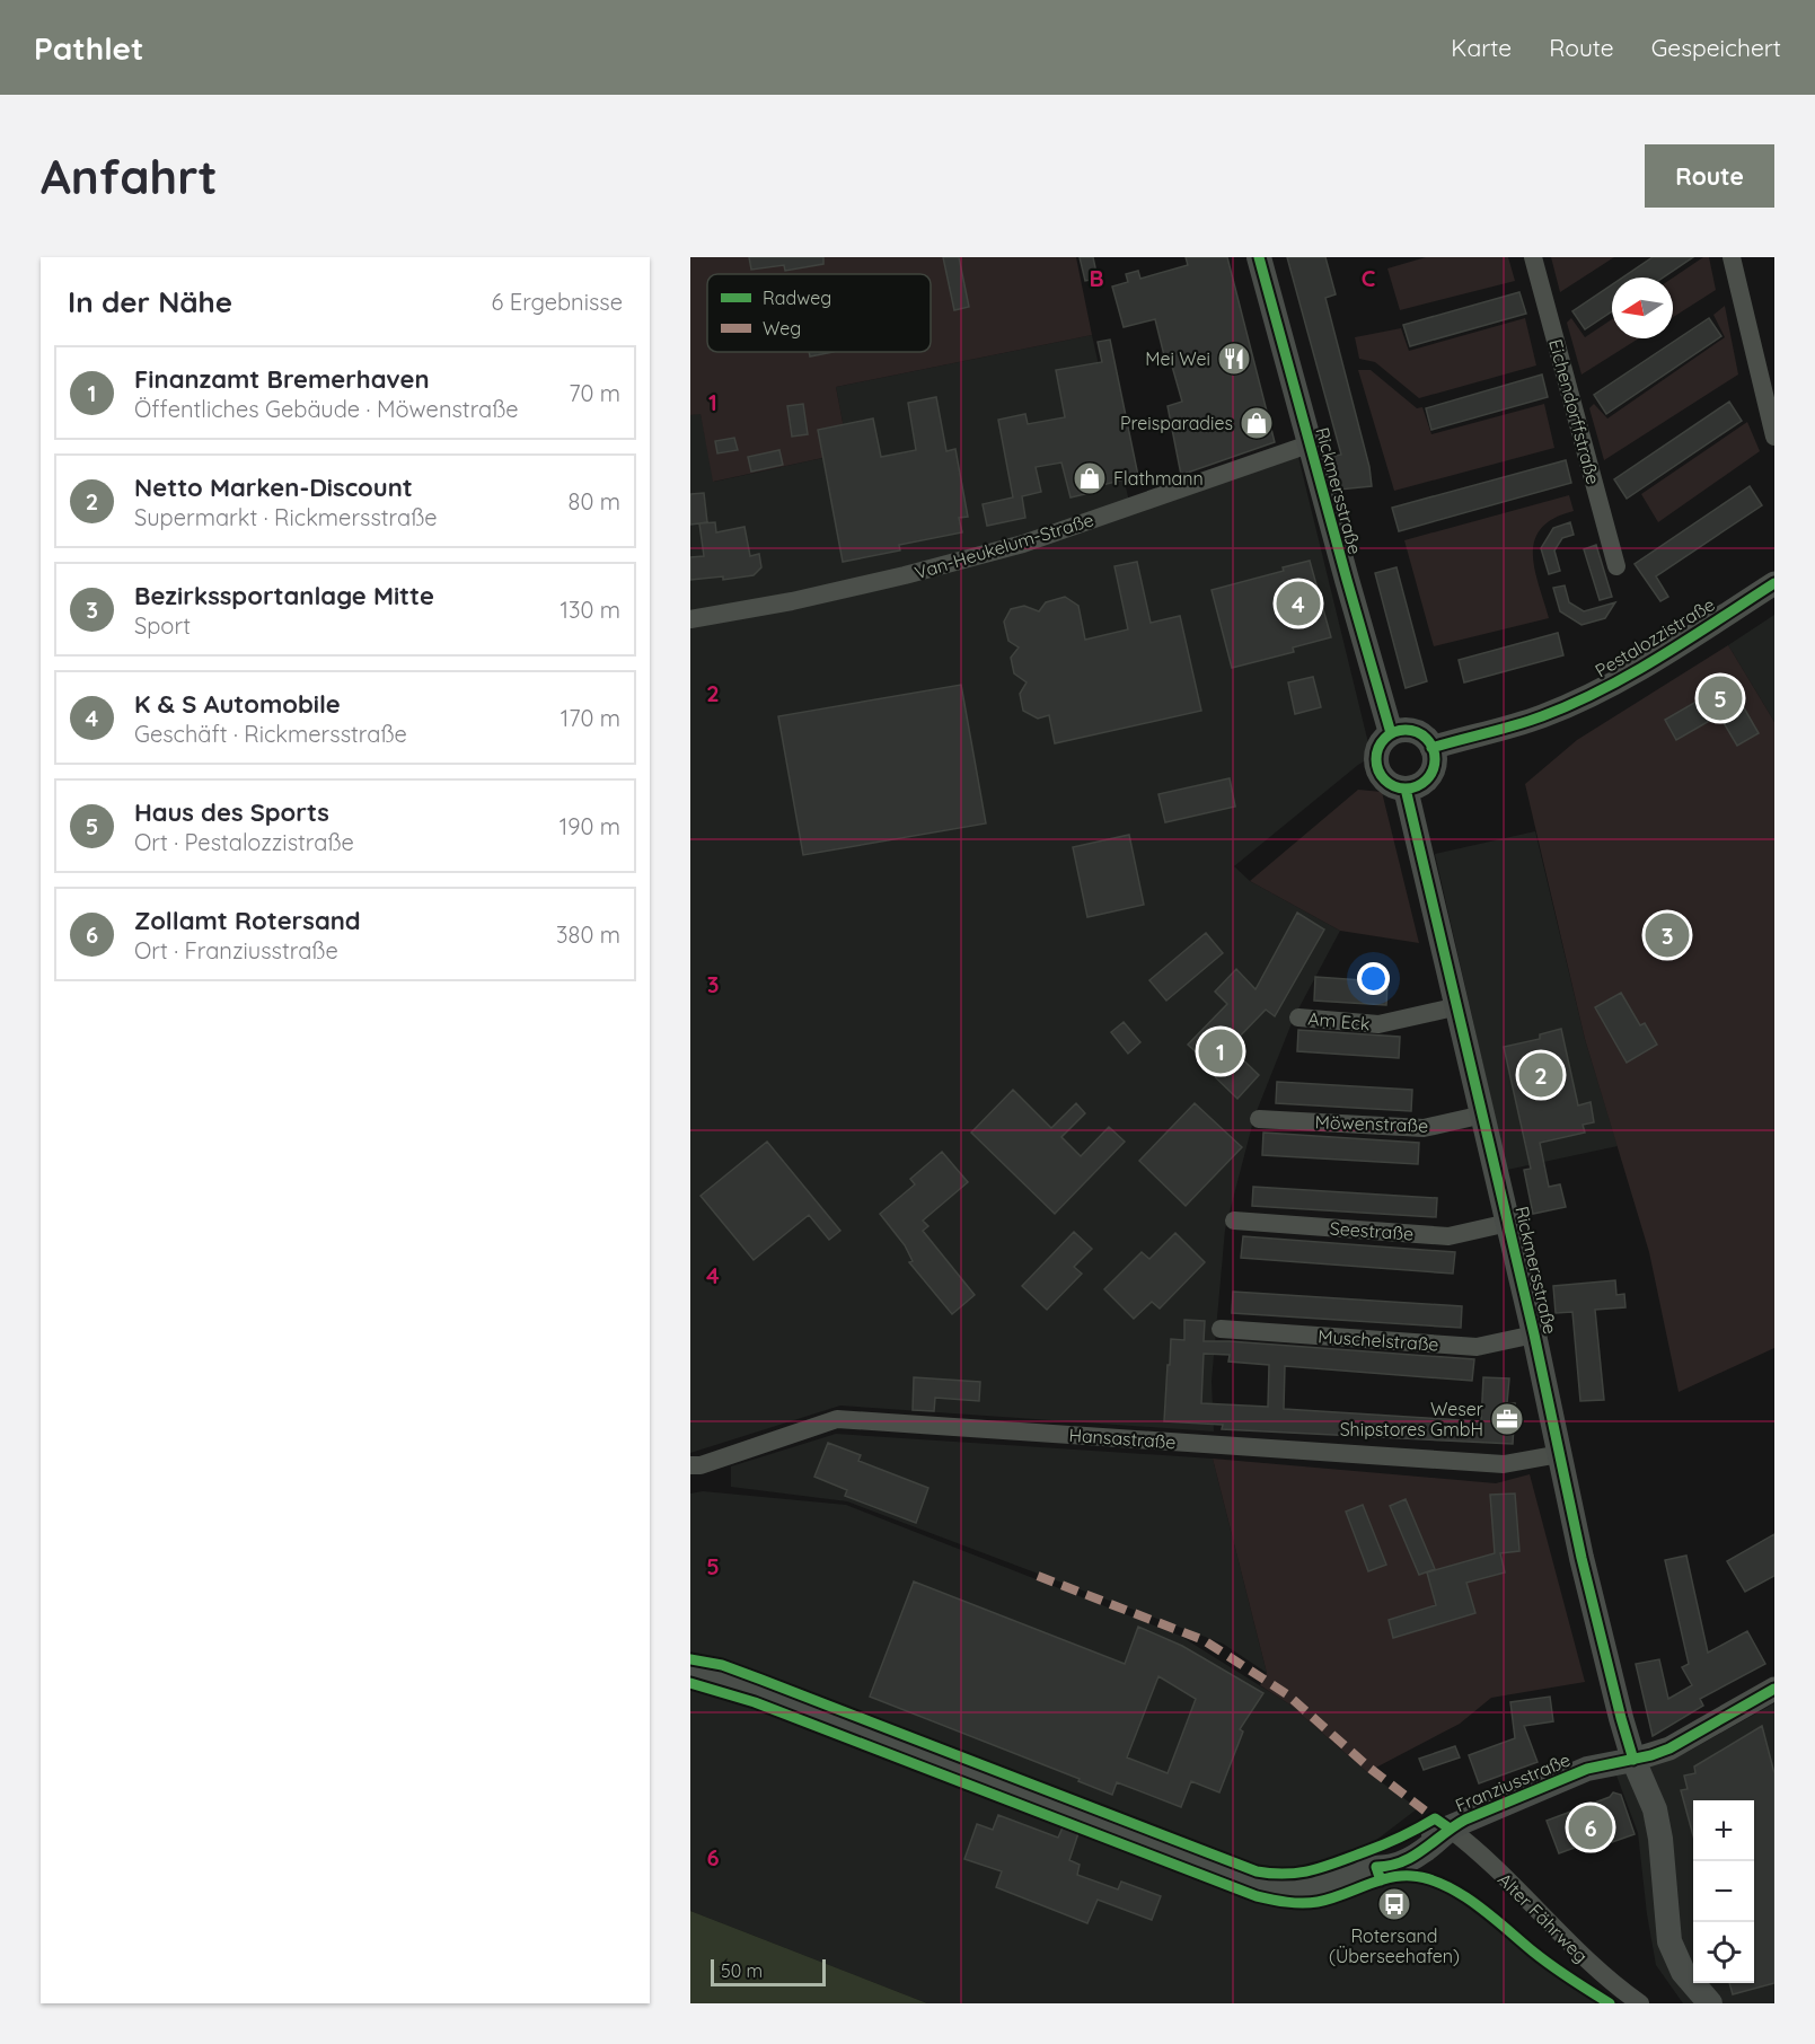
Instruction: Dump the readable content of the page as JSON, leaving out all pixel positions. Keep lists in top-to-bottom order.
{
  "streets": {
    "main road": ["Rickmersstraße", "Franziusstraße"],
    "street": [
      "Eichendorffstraße",
      "Van-Heukelum-Straße",
      "Pestalozzistraße",
      "Am Eck",
      "Möwenstraße",
      "Seestraße",
      "Muschelstraße",
      "Hansastraße",
      "Alter Fährweg"
    ]
  },
  "crossings": [
    ["Rickmersstraße", "Van-Heukelum-Straße"],
    ["Rickmersstraße", "Pestalozzistraße"],
    ["Rickmersstraße", "Am Eck"],
    ["Rickmersstraße", "Möwenstraße"],
    ["Rickmersstraße", "Seestraße"],
    ["Rickmersstraße", "Muschelstraße"],
    ["Rickmersstraße", "Hansastraße"],
    ["Rickmersstraße", "Franziusstraße"],
    ["Franziusstraße", "Alter Fährweg"]
  ],
  "places": {
    "restaurant": ["Mei Wei"],
    "shop": ["Preisparadies", "Flathmann"],
    "office": ["Weser Shipstores GmbH"],
    "bus stop": ["Rotersand (Überseehafen)"]
  },
  "legend": ["Radweg", "Weg"],
  "scale_bar": "50 m",
  "north": "left",
  "page": {
    "header": "Pathlet",
    "nav": ["Karte", "Route", "Gespeichert"],
    "buttons": "Route",
    "title": "Anfahrt",
    "heading": ["In der Nähe", "6 Ergebnisse"],
    "list": [
      {
        "mark": "1",
        "name": "Finanzamt Bremerhaven",
        "note": "Öffentliches Gebäude · Möwenstraße",
        "value": "70 m"
      },
      {
        "mark": "2",
        "name": "Netto Marken-Discount",
        "note": "Supermarkt · Rickmersstraße",
        "value": "80 m"
      },
      {
        "mark": "3",
        "name": "Bezirkssportanlage Mitte",
        "note": "Sport",
        "value": "130 m"
      },
      {
        "mark": "4",
        "name": "K & S Automobile",
        "note": "Geschäft · Rickmersstraße",
        "value": "170 m"
      },
      {
        "mark": "5",
        "name": "Haus des Sports",
        "note": "Ort · Pestalozzistraße",
        "value": "190 m"
      },
      {
        "mark": "6",
        "name": "Zollamt Rotersand",
        "note": "Ort · Franziusstraße",
        "value": "380 m"
      }
    ],
    "pins": [
      "4",
      "5",
      "3",
      "1",
      "2",
      "6"
    ],
    "map_buttons": ["+", "−"],
    "scale": "50 m"
  },
  "grid": {
    "columns": ["B", "C"],
    "rows": [
      "1",
      "2",
      "3",
      "4",
      "5",
      "6"
    ]
  }
}
